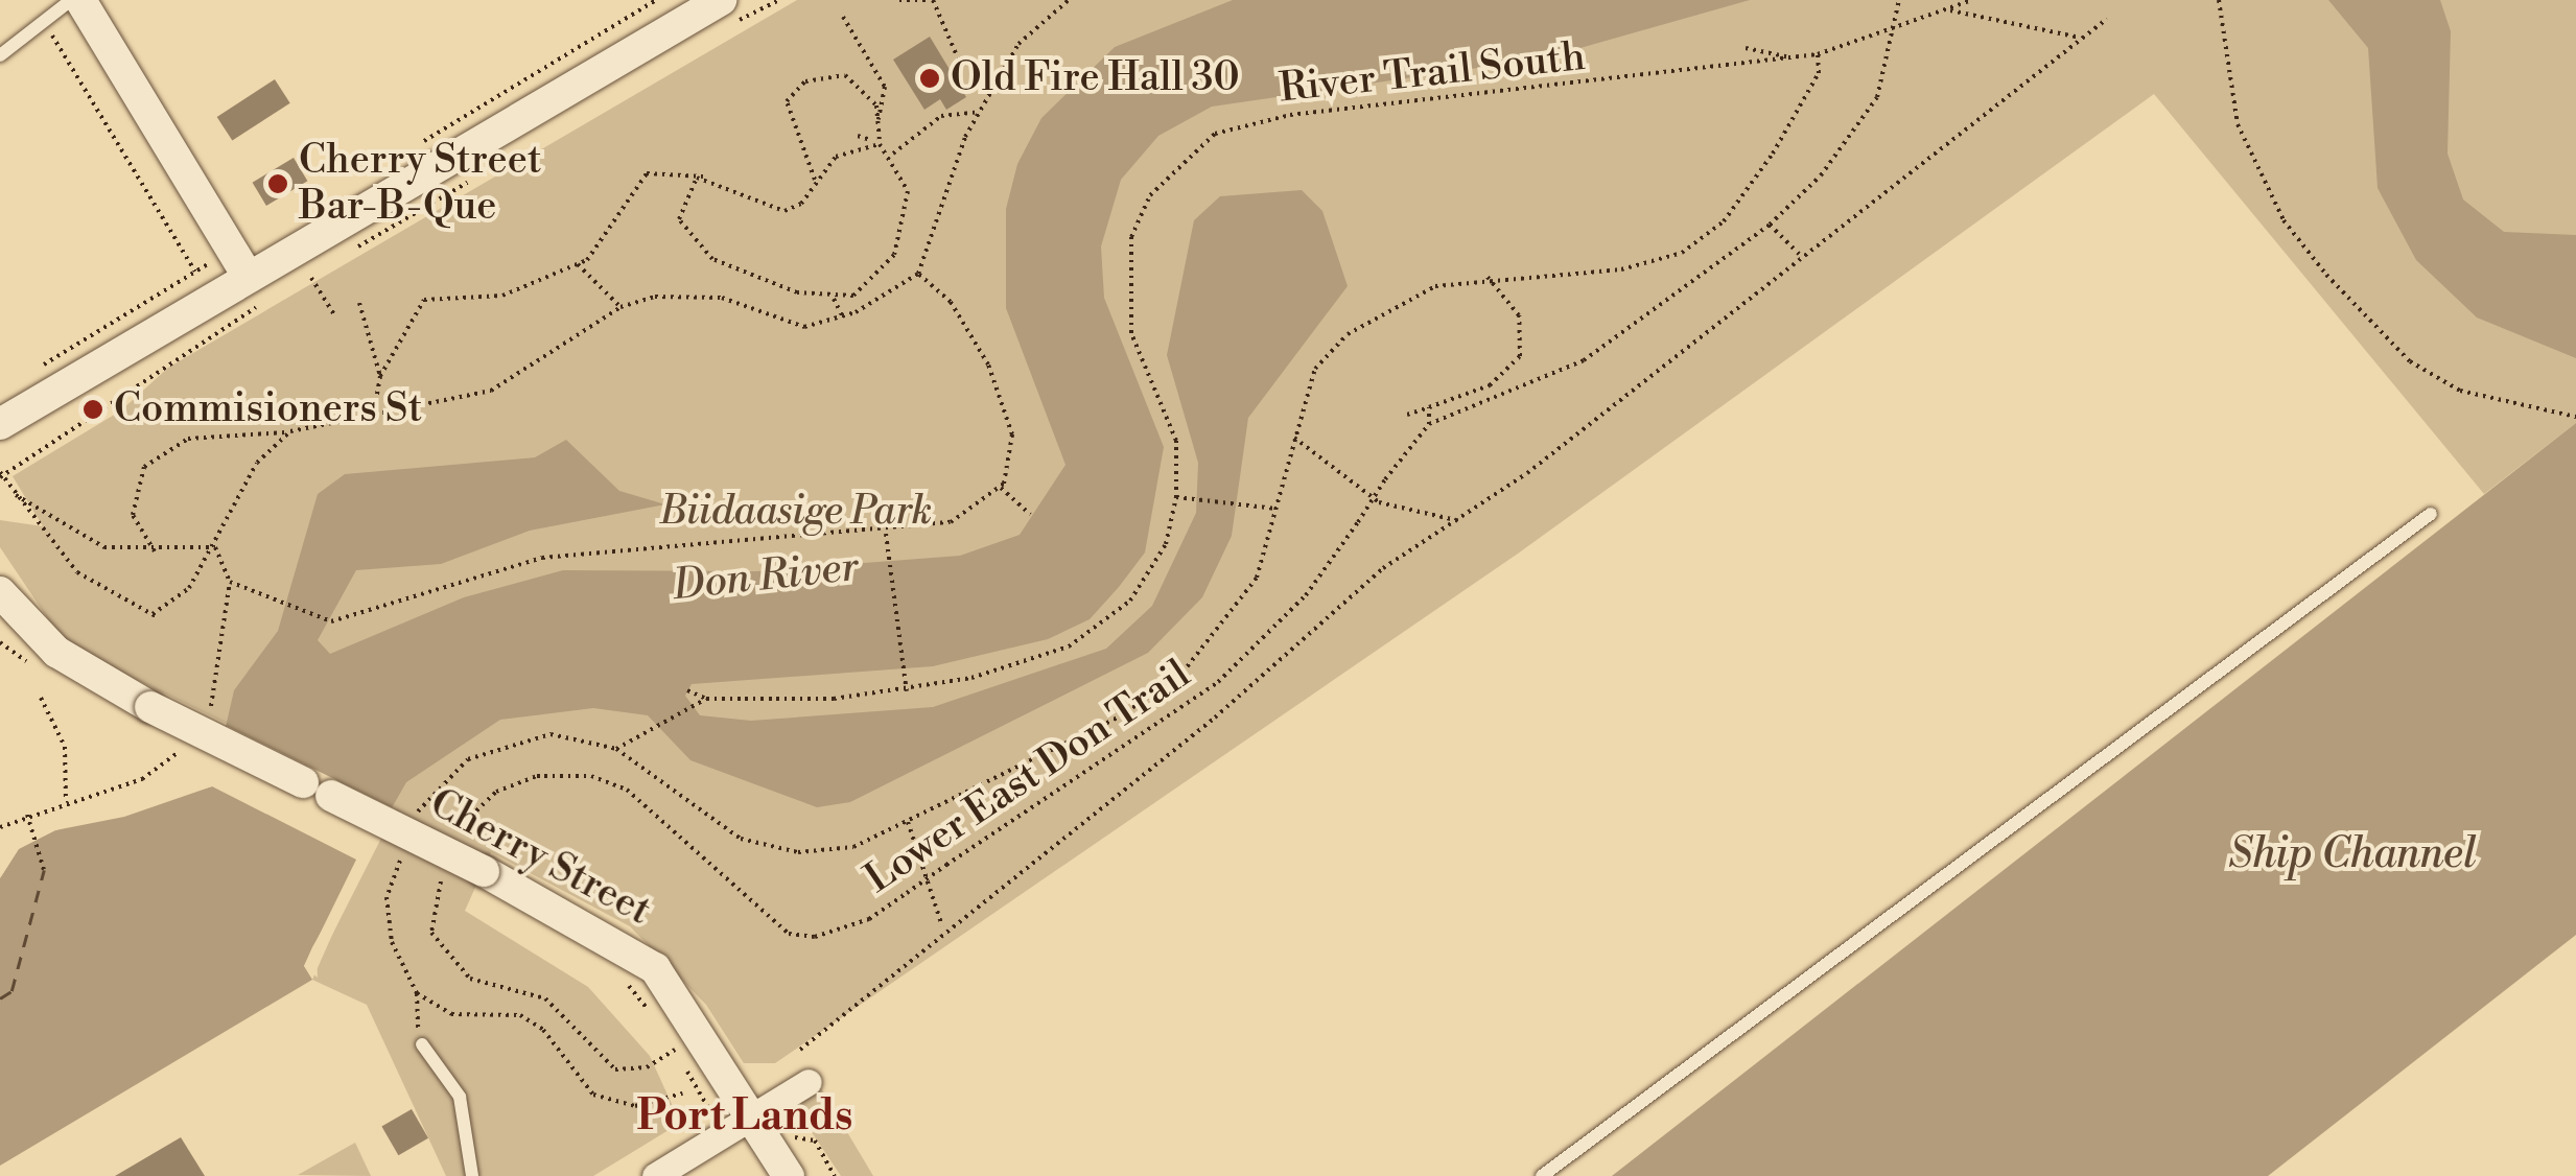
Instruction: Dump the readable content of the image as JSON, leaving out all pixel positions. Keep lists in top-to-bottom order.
{
  "streets": {
    "street": ["Cherry Street"],
    "path": ["River Trail South", "Lower East Don Trail"]
  },
  "crossings": [
    ["River Trail South", "Lower East Don Trail"]
  ],
  "districts": ["Port Lands"],
  "water": ["Don River", "Ship Channel"],
  "parks": ["Biidaasige Park"],
  "places": ["Old Fire Hall 30", "Cherry Street Bar-B-Que", "Commisioners St"]
}
